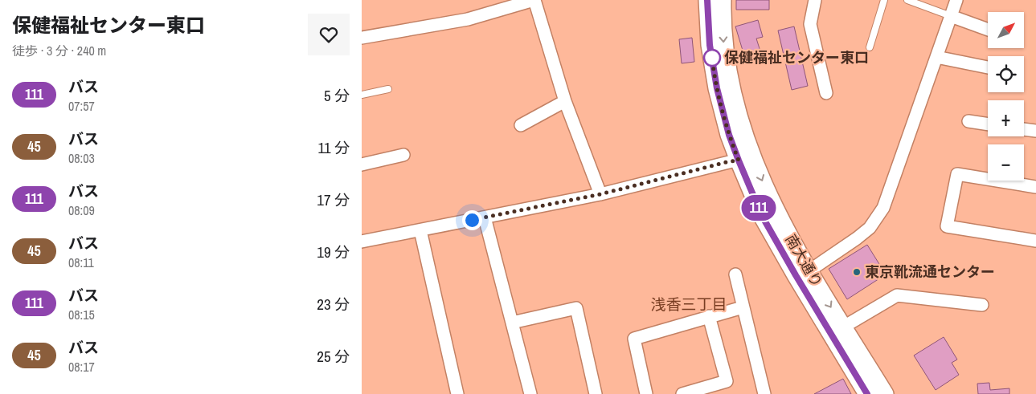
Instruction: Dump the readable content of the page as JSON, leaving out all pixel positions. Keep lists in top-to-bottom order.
{
  "streets": {
    "street": ["南大通り"]
  },
  "districts": ["浅香三丁目"],
  "places": ["保健福祉センター東口", "東京靴流通センター"],
  "lines": ["bus line 111"],
  "north": "top right",
  "page": {
    "heading": ["保健福祉センター東口", "徒歩 · 3 分 · 240 m"],
    "on_map": "111",
    "map_buttons": ["+", "−"],
    "list": [
      {
        "mark": "111",
        "name": "バス",
        "note": "07:57",
        "value": "5 分"
      },
      {
        "mark": "45",
        "name": "バス",
        "note": "08:03",
        "value": "11 分"
      },
      {
        "mark": "111",
        "name": "バス",
        "note": "08:09",
        "value": "17 分"
      },
      {
        "mark": "45",
        "name": "バス",
        "note": "08:11",
        "value": "19 分"
      },
      {
        "mark": "111",
        "name": "バス",
        "note": "08:15",
        "value": "23 分"
      },
      {
        "mark": "45",
        "name": "バス",
        "note": "08:17",
        "value": "25 分"
      }
    ]
  }
}
